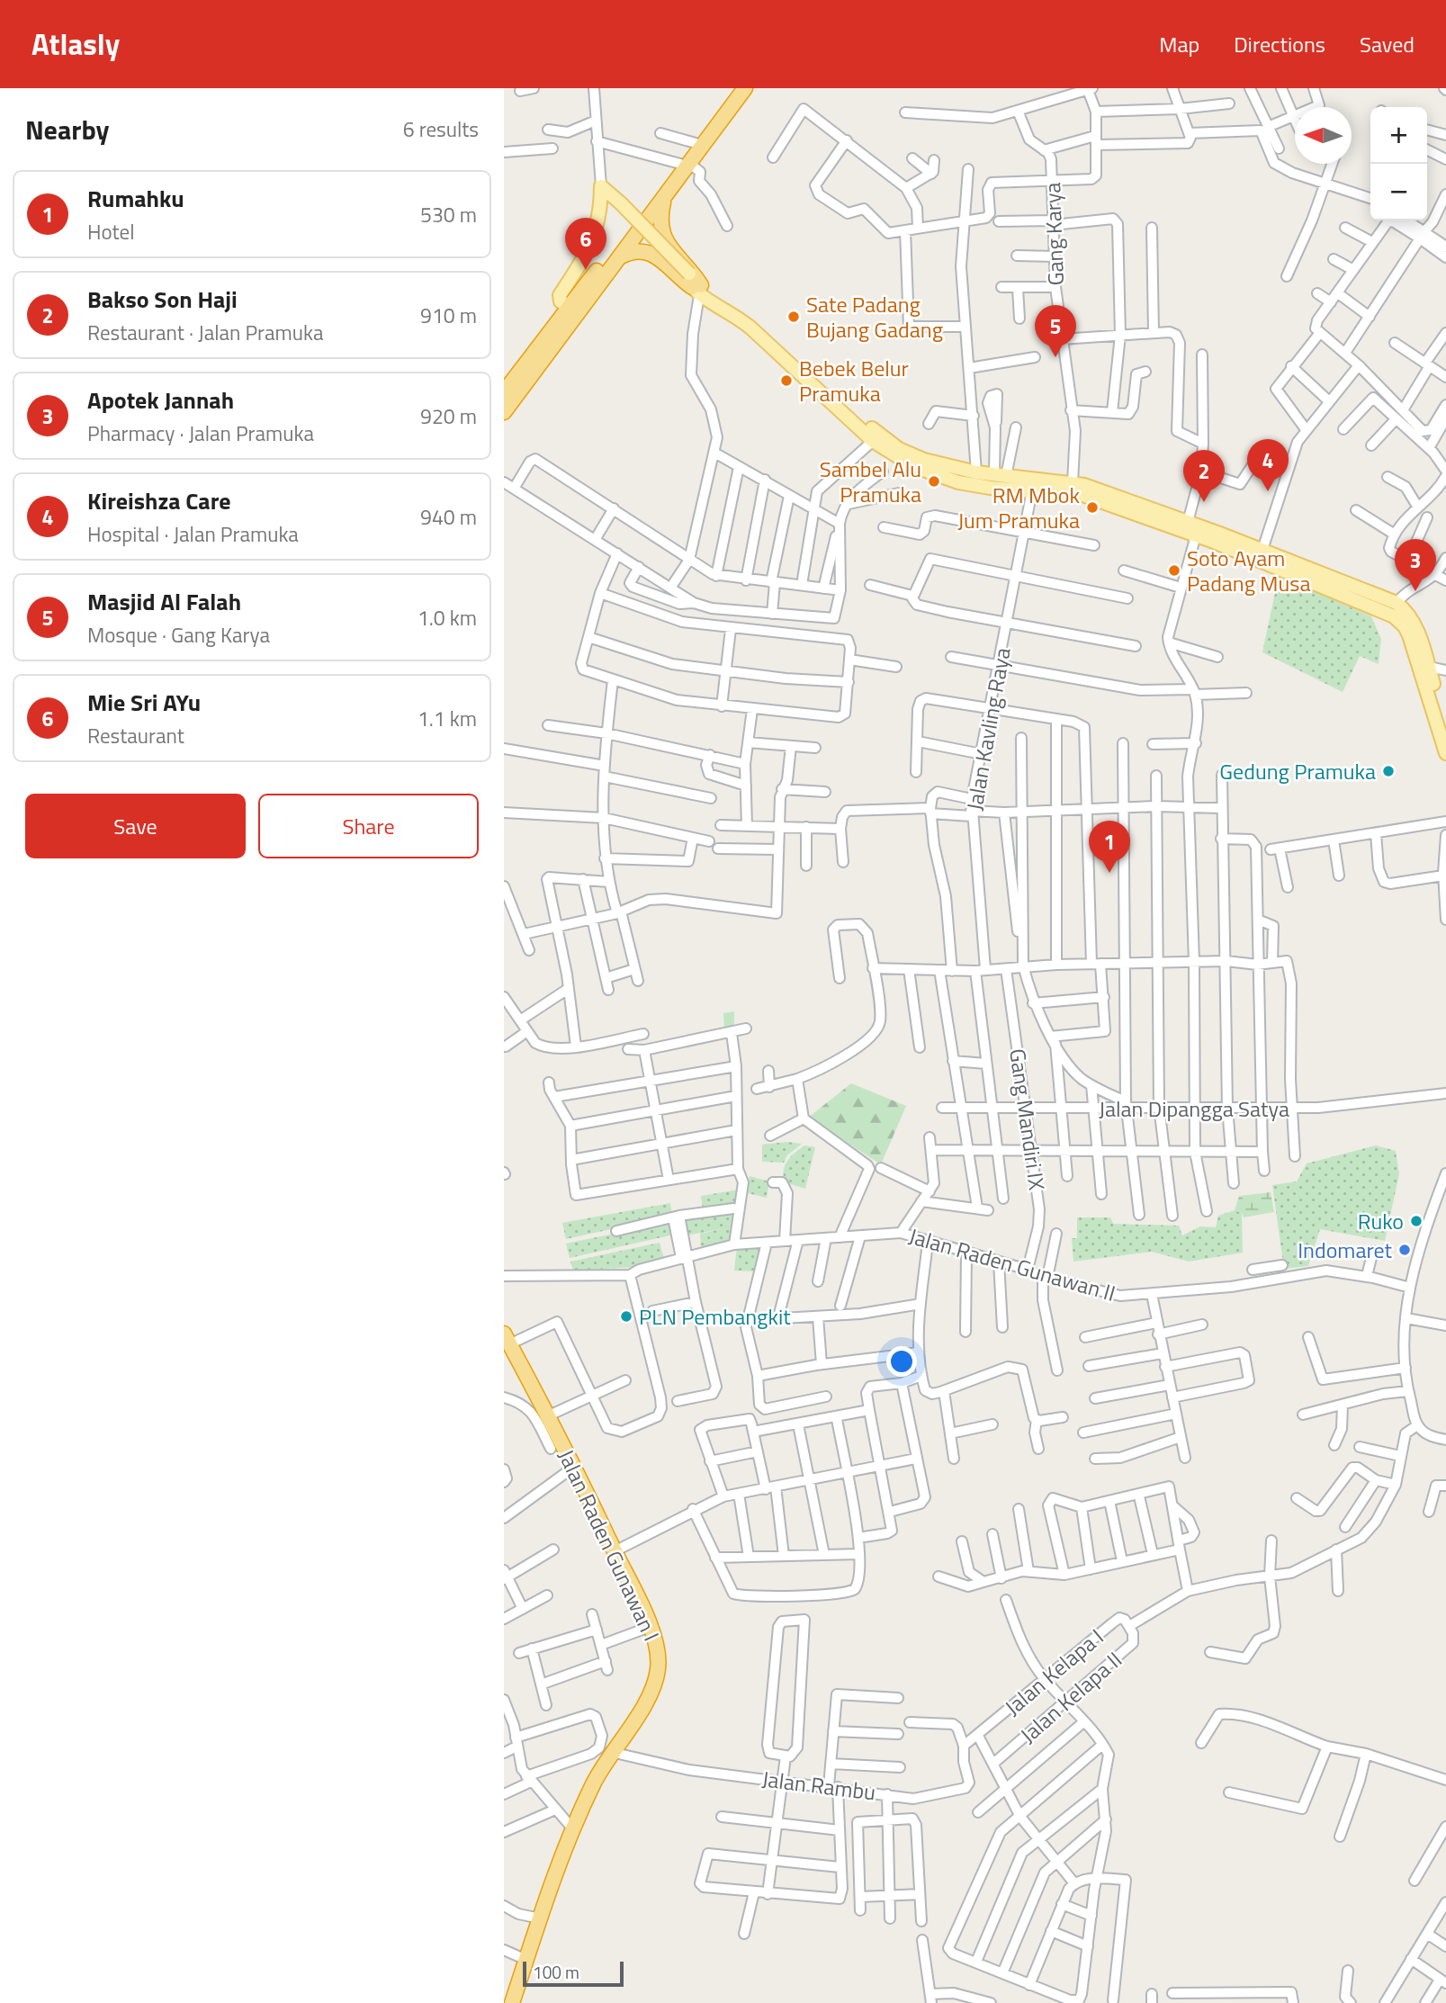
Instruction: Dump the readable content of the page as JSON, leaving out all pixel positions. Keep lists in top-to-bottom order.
{
  "streets": {
    "highway": ["Jalan Raden Gunawan I"],
    "street": [
      "Gang Karya",
      "Jalan Kavling Raya",
      "Jalan Dipangga Satya",
      "Gang Mandiri IX",
      "Jalan Raden Gunawan II",
      "Jalan Kelapa I",
      "Jalan Kelapa II",
      "Jalan Rambu"
    ]
  },
  "crossings": [
    ["Jalan Kavling Raya", "Jalan Dipangga Satya"],
    ["Jalan Dipangga Satya", "Gang Mandiri IX"],
    ["Gang Mandiri IX", "Jalan Raden Gunawan II"],
    ["Jalan Raden Gunawan I", "Jalan Rambu"],
    ["Jalan Kelapa I", "Jalan Kelapa II"]
  ],
  "places": [
    "Sate Padang Bujang Gadang",
    "Bebek Belur Pramuka",
    "Sambel Alu Pramuka",
    "RM Mbok Jum Pramuka",
    "Soto Ayam Padang Musa",
    "Gedung Pramuka",
    "Ruko",
    "Indomaret",
    "PLN Pembangkit"
  ],
  "scale_bar": "100 m",
  "north": "left",
  "page": {
    "header": "Atlasly",
    "nav": ["Map", "Directions", "Saved"],
    "heading": ["Nearby", "6 results"],
    "map_buttons": ["+", "−"],
    "list": [
      {
        "mark": "1",
        "name": "Rumahku",
        "note": "Hotel",
        "value": "530 m"
      },
      {
        "mark": "2",
        "name": "Bakso Son Haji",
        "note": "Restaurant · Jalan Pramuka",
        "value": "910 m"
      },
      {
        "mark": "3",
        "name": "Apotek Jannah",
        "note": "Pharmacy · Jalan Pramuka",
        "value": "920 m"
      },
      {
        "mark": "4",
        "name": "Kireishza Care",
        "note": "Hospital · Jalan Pramuka",
        "value": "940 m"
      },
      {
        "mark": "5",
        "name": "Masjid Al Falah",
        "note": "Mosque · Gang Karya",
        "value": "1.0 km"
      },
      {
        "mark": "6",
        "name": "Mie Sri AYu",
        "note": "Restaurant",
        "value": "1.1 km"
      }
    ],
    "pins": [
      "6",
      "5",
      "4",
      "2",
      "3",
      "1"
    ],
    "buttons": ["Save", "Share"],
    "scale": "100 m"
  }
}
